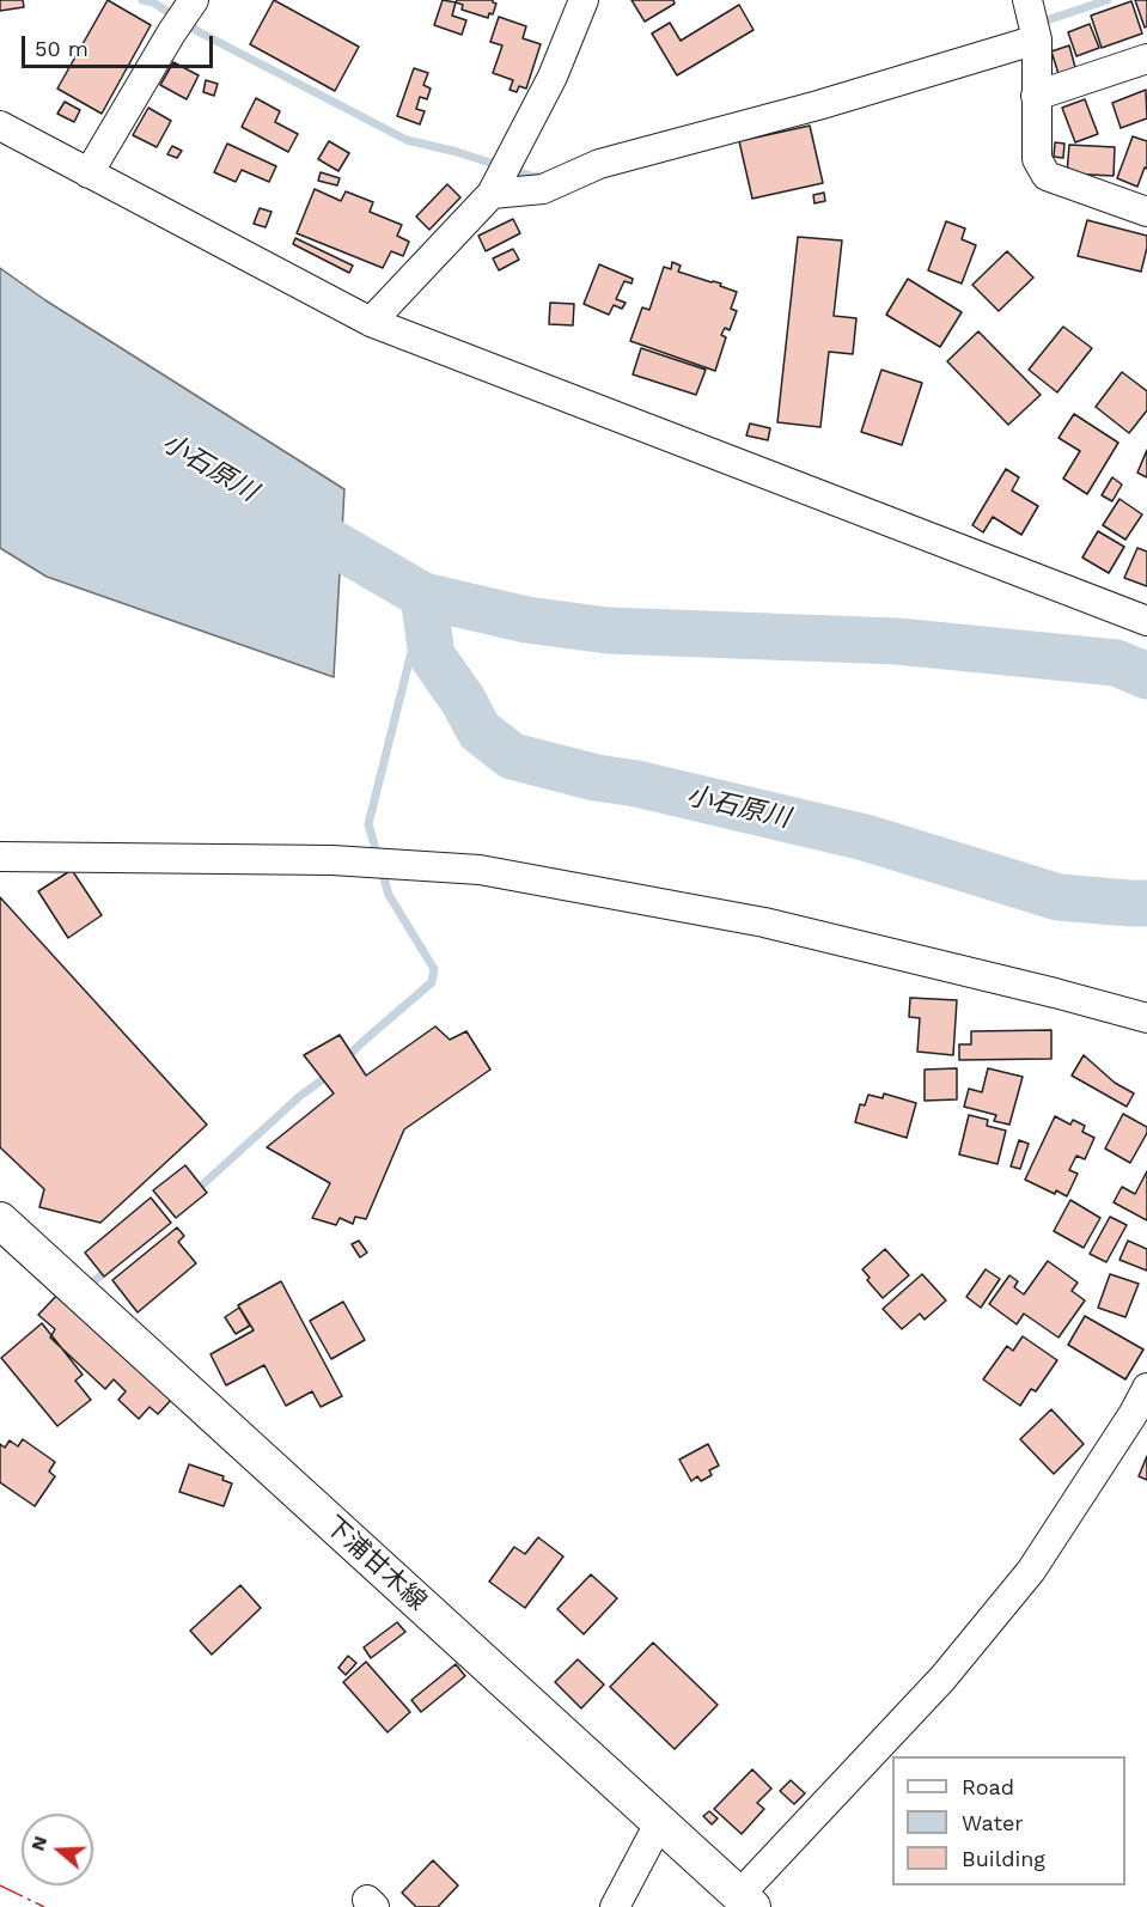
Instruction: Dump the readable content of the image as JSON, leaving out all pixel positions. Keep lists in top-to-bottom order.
{
  "streets": {
    "main road": ["下浦甘木線"]
  },
  "water": ["小石原川"],
  "legend": ["Road", "Water", "Building"],
  "scale_bar": "50 m",
  "north": "left"
}
